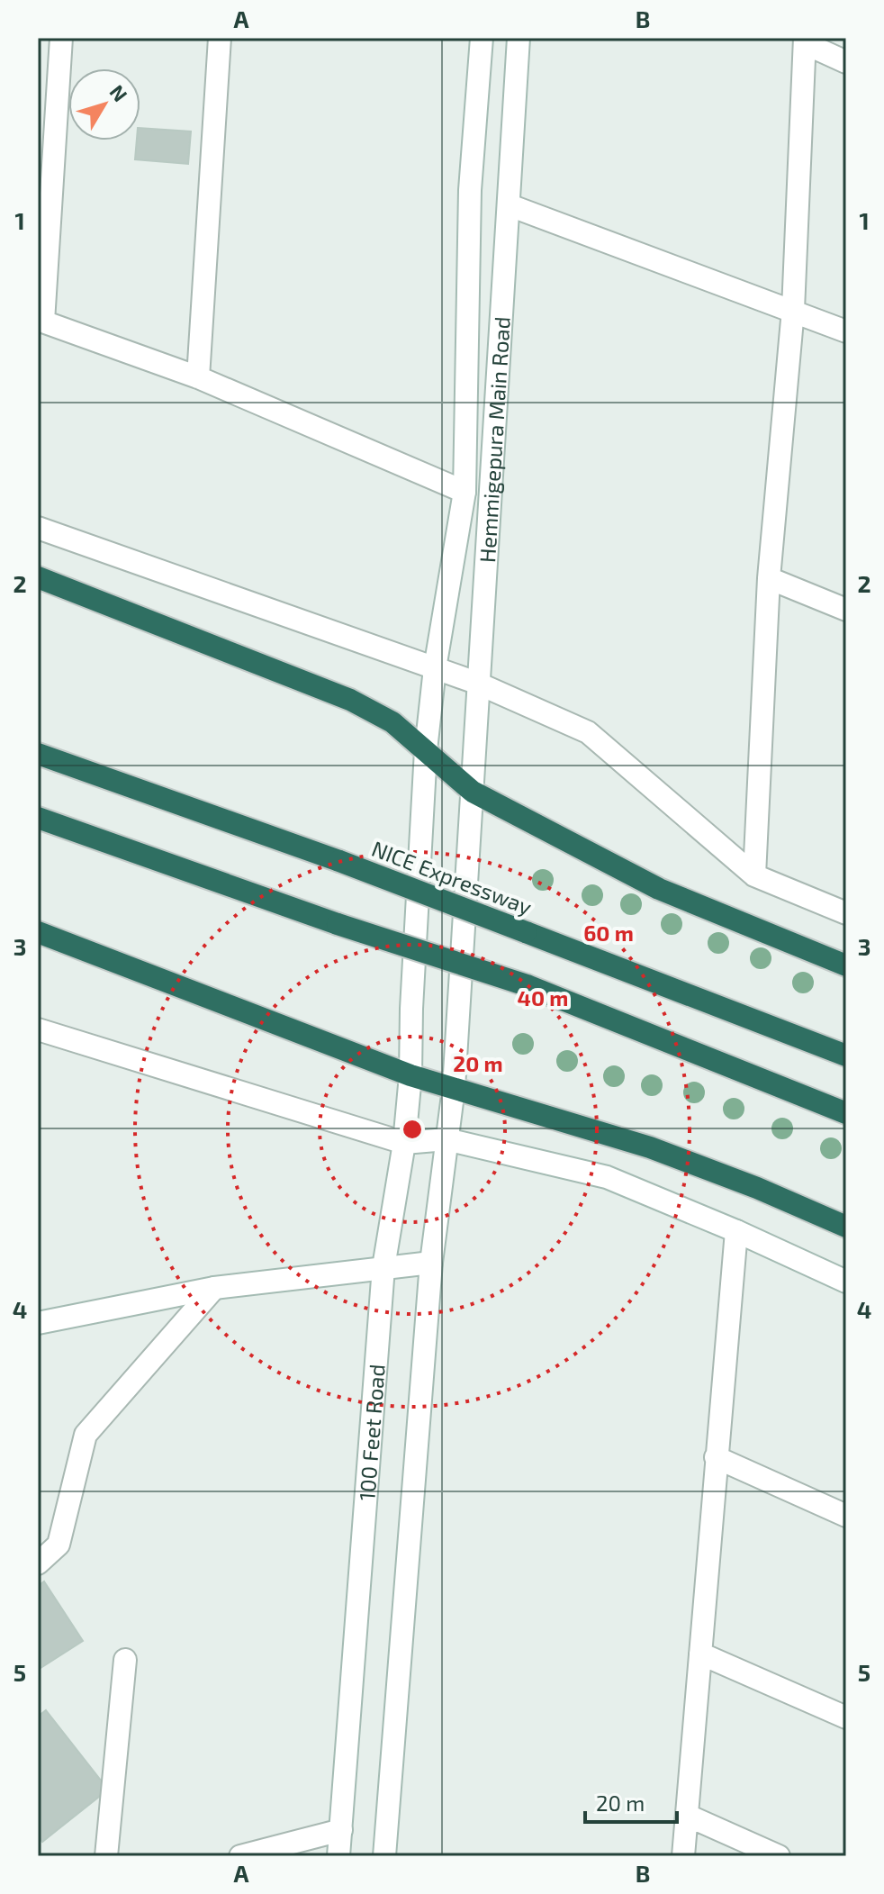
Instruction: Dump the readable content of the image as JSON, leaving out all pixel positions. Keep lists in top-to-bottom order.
{
  "streets": {
    "highway": ["NICE Expressway"],
    "street": ["Hemmigepura Main Road", "100 Feet Road"]
  },
  "crossings": [
    ["Hemmigepura Main Road", "100 Feet Road"]
  ],
  "scale_bar": "20 m",
  "north": "top right",
  "grid": {
    "columns": ["A", "B"],
    "rows": [
      "1",
      "2",
      "3",
      "4",
      "5"
    ]
  },
  "rings": ["60 m", "40 m", "20 m"]
}
